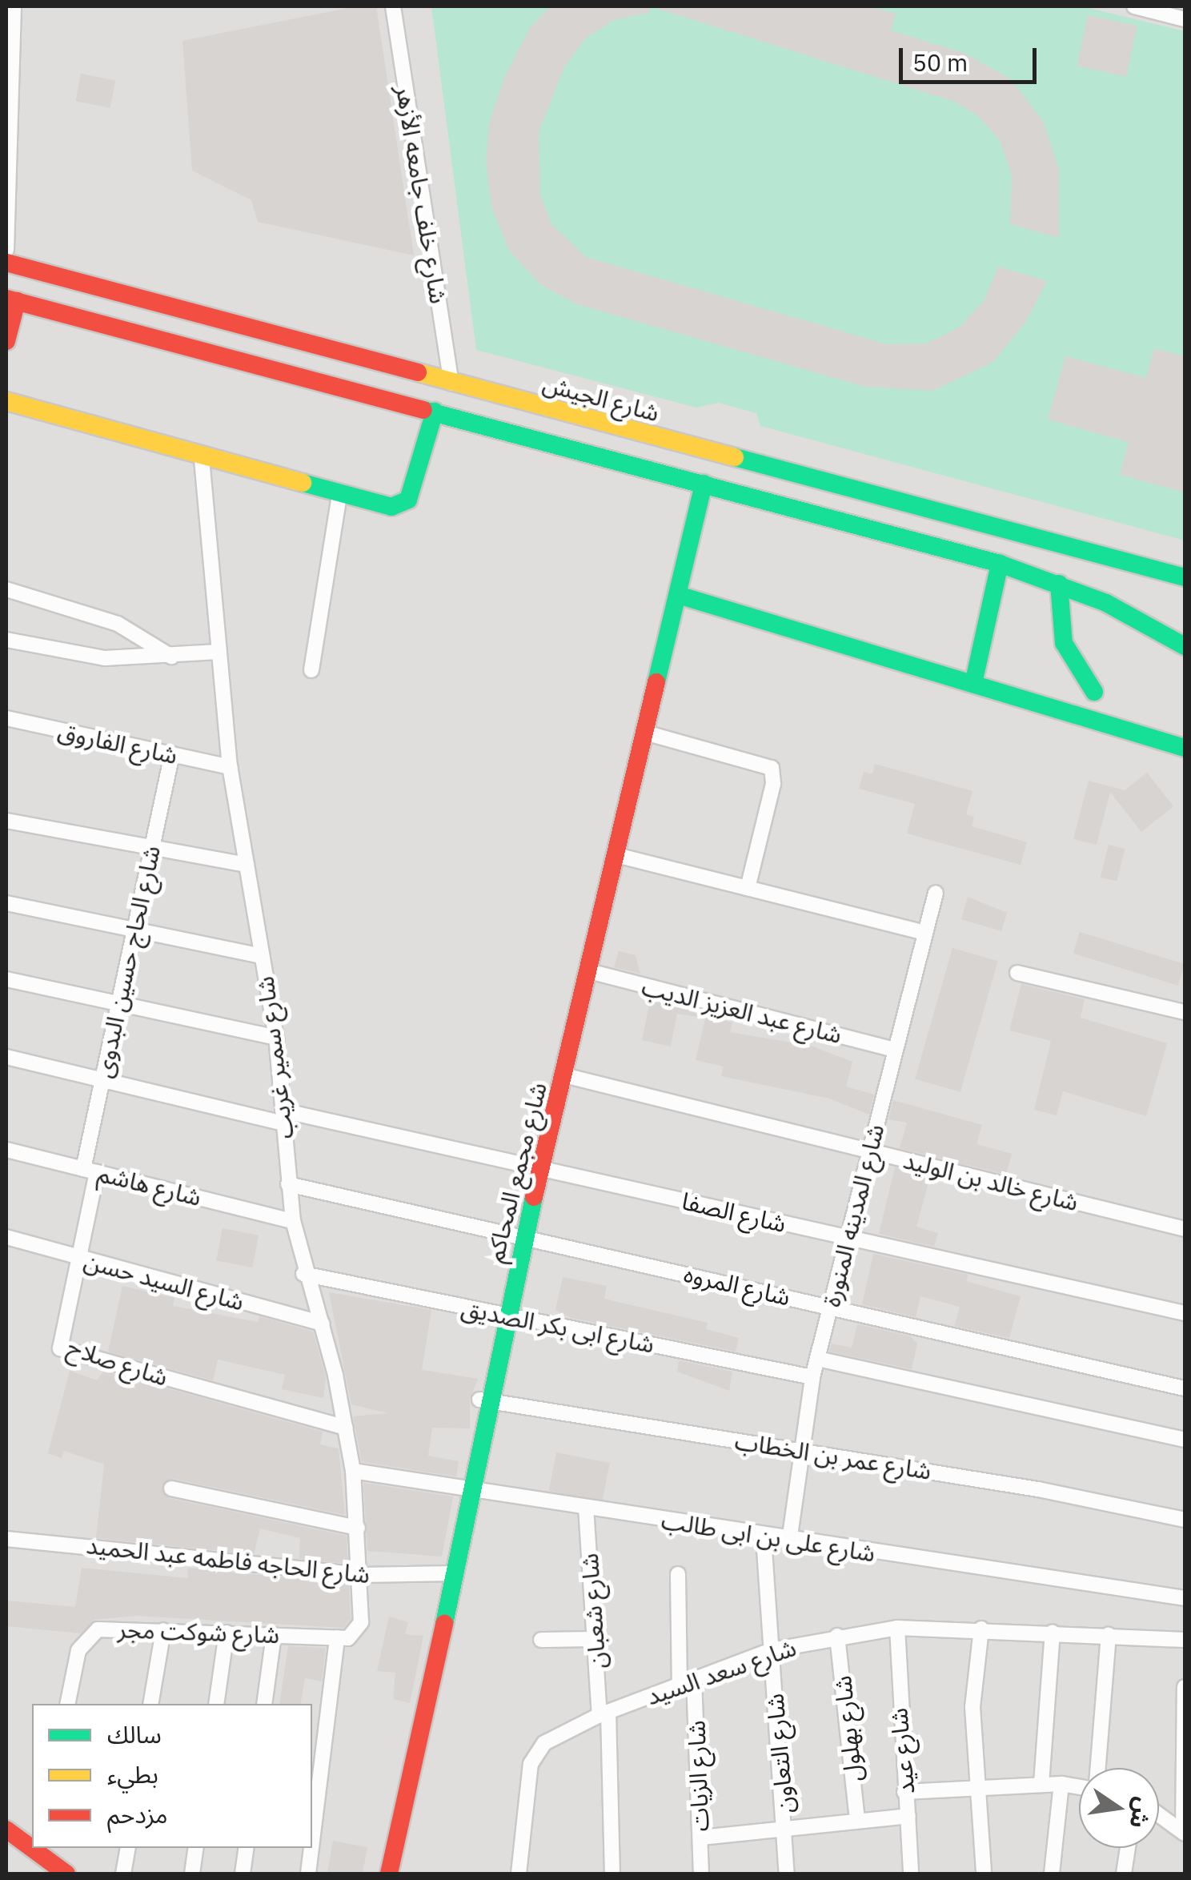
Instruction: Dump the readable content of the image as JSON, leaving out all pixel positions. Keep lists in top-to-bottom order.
{
  "streets": {
    "main road": ["شارع الجيش", "شارع مجمع المحاكم"],
    "street": [
      "شارع خلف جامعه الأزهر",
      "شارع الفاروق",
      "شارع الحاج حسين البدوى",
      "شارع عبد العزيز الديب",
      "شارع سمير غريب",
      "شارع خالد بن الوليد",
      "شارع هاشم",
      "شارع الصفا",
      "شارع المدينه المنورة",
      "شارع السيد حسن",
      "شارع المروه",
      "شارع ابى بكر الصديق",
      "شارع صلاح",
      "شارع عمر بن الخطاب",
      "شارع على بن ابى طالب",
      "شارع الحاجه فاطمه عبد الحميد",
      "شارع شعبان",
      "شارع شوكت مجر",
      "شارع سعد السيد",
      "شارع بهلول",
      "شارع عيد",
      "شارع التعاون",
      "شارع الزيات"
    ]
  },
  "crossings": [
    ["شارع خلف جامعه الأزهر", "شارع الجيش"],
    ["شارع الفاروق", "شارع الحاج حسين البدوى"],
    ["شارع الفاروق", "شارع سمير غريب"],
    ["شارع الحاج حسين البدوى", "شارع هاشم"],
    ["شارع الحاج حسين البدوى", "شارع الصفا"],
    ["شارع الحاج حسين البدوى", "شارع صلاح"],
    ["شارع عبد العزيز الديب", "شارع مجمع المحاكم"],
    ["شارع عبد العزيز الديب", "شارع المدينه المنورة"],
    ["شارع سمير غريب", "شارع هاشم"],
    ["شارع سمير غريب", "شارع الصفا"],
    ["شارع سمير غريب", "شارع السيد حسن"],
    ["شارع سمير غريب", "شارع المروه"],
    ["شارع سمير غريب", "شارع ابى بكر الصديق"],
    ["شارع سمير غريب", "شارع صلاح"],
    ["شارع سمير غريب", "شارع على بن ابى طالب"],
    ["شارع سمير غريب", "شارع الحاجه فاطمه عبد الحميد"],
    ["شارع سمير غريب", "شارع شوكت مجر"],
    ["شارع مجمع المحاكم", "شارع خالد بن الوليد"],
    ["شارع مجمع المحاكم", "شارع الصفا"],
    ["شارع مجمع المحاكم", "شارع المروه"],
    ["شارع مجمع المحاكم", "شارع ابى بكر الصديق"],
    ["شارع مجمع المحاكم", "شارع عمر بن الخطاب"],
    ["شارع مجمع المحاكم", "شارع على بن ابى طالب"],
    ["شارع مجمع المحاكم", "شارع الحاجه فاطمه عبد الحميد"],
    ["شارع خالد بن الوليد", "شارع المدينه المنورة"],
    ["شارع هاشم", "شارع صلاح"],
    ["شارع الصفا", "شارع المدينه المنورة"],
    ["شارع المدينه المنورة", "شارع المروه"],
    ["شارع المدينه المنورة", "شارع ابى بكر الصديق"],
    ["شارع المدينه المنورة", "شارع عمر بن الخطاب"],
    ["شارع المدينه المنورة", "شارع على بن ابى طالب"],
    ["شارع السيد حسن", "شارع صلاح"],
    ["شارع على بن ابى طالب", "شارع شعبان"],
    ["شارع على بن ابى طالب", "شارع التعاون"],
    ["شارع شعبان", "شارع سعد السيد"],
    ["شارع سعد السيد", "شارع بهلول"],
    ["شارع سعد السيد", "شارع عيد"],
    ["شارع سعد السيد", "شارع التعاون"],
    ["شارع سعد السيد", "شارع الزيات"]
  ],
  "legend": ["سالك", "بطيء", "مزدحم"],
  "scale_bar": "50 m",
  "north": "right"
}
